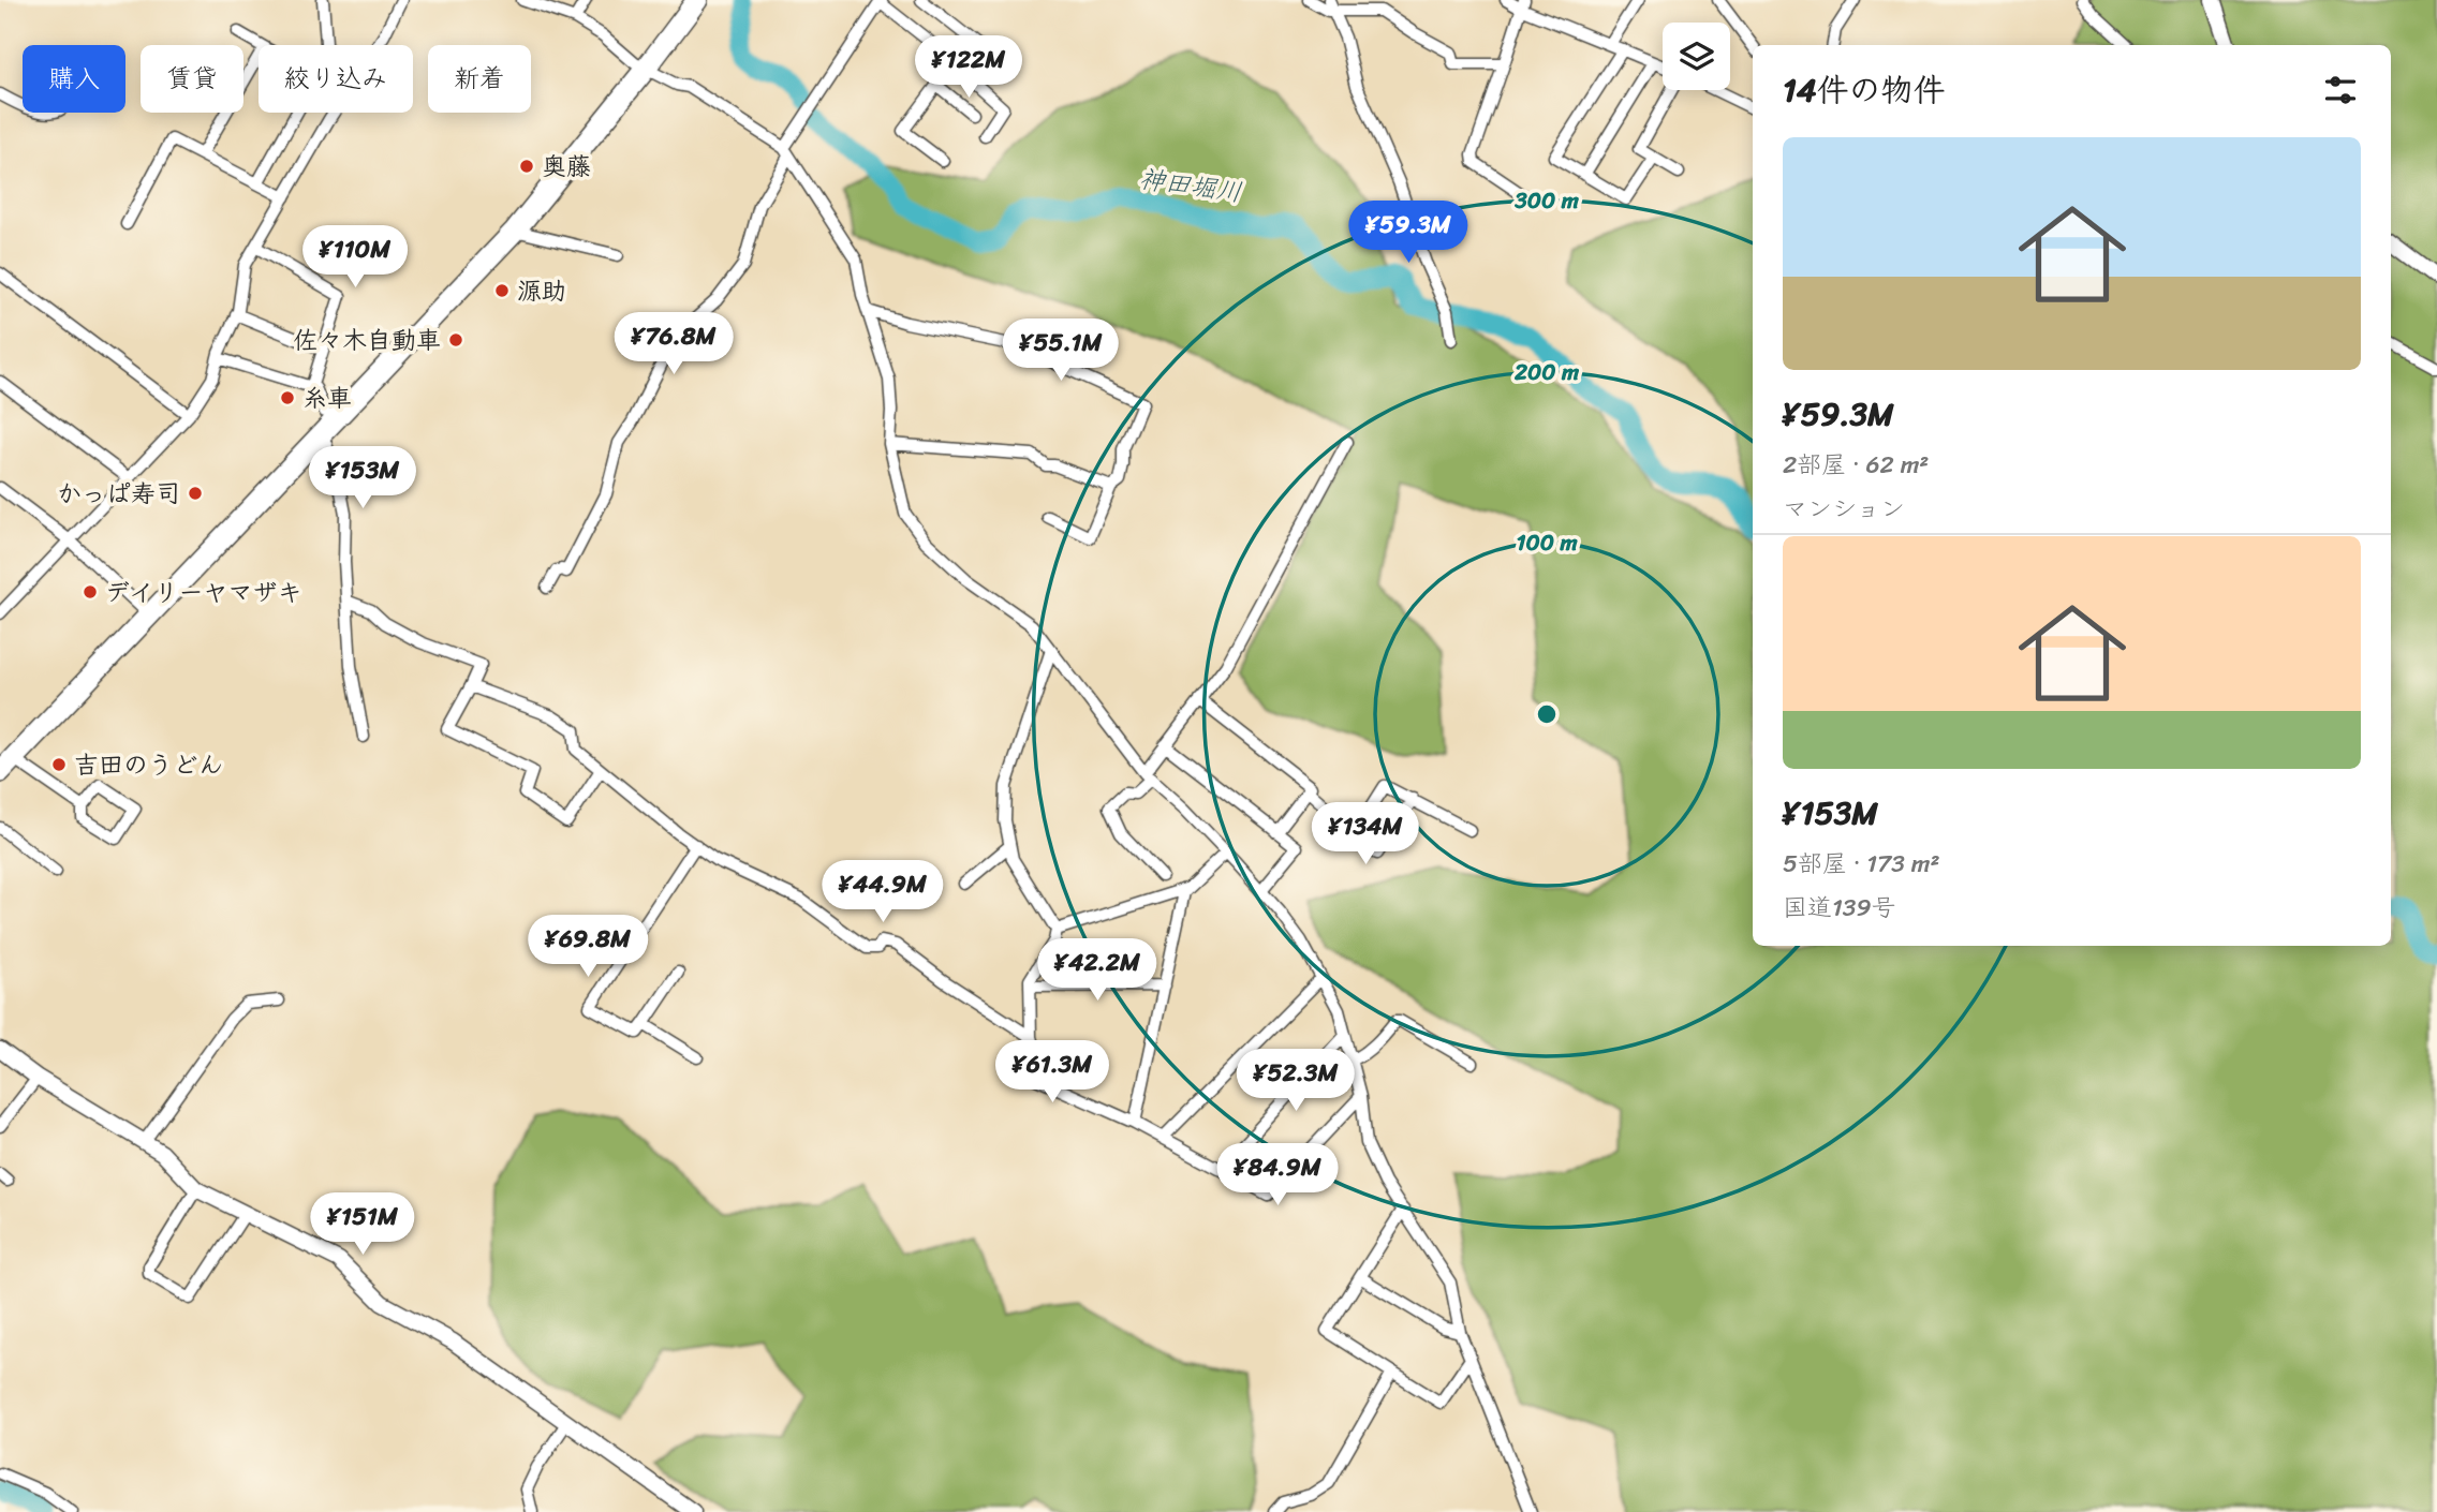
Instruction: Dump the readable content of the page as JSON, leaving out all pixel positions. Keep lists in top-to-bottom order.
{
  "water": ["神田堀川"],
  "places": [
    "奥藤",
    "源助",
    "佐々木自動車",
    "糸車",
    "かっぱ寿司",
    "デイリーヤマザキ",
    "吉田のうどん"
  ],
  "page": {
    "price": [
      "¥122M",
      "¥59.3M",
      "¥110M",
      "¥76.8M",
      "¥55.1M",
      "¥153M",
      "¥134M",
      "¥44.9M",
      "¥69.8M",
      "¥42.2M",
      "¥61.3M",
      "¥52.3M",
      "¥84.9M",
      "¥151M"
    ],
    "chip": [
      "購入",
      "賃貸",
      "絞り込み",
      "新着"
    ],
    "heading": "14件の物件",
    "list": [
      {
        "name": "¥59.3M",
        "note": "2部屋 · 62 m² · マンション"
      },
      {
        "name": "¥153M",
        "note": "5部屋 · 173 m² · 国道139号"
      }
    ]
  },
  "rings": ["300 m", "200 m", "100 m"]
}
